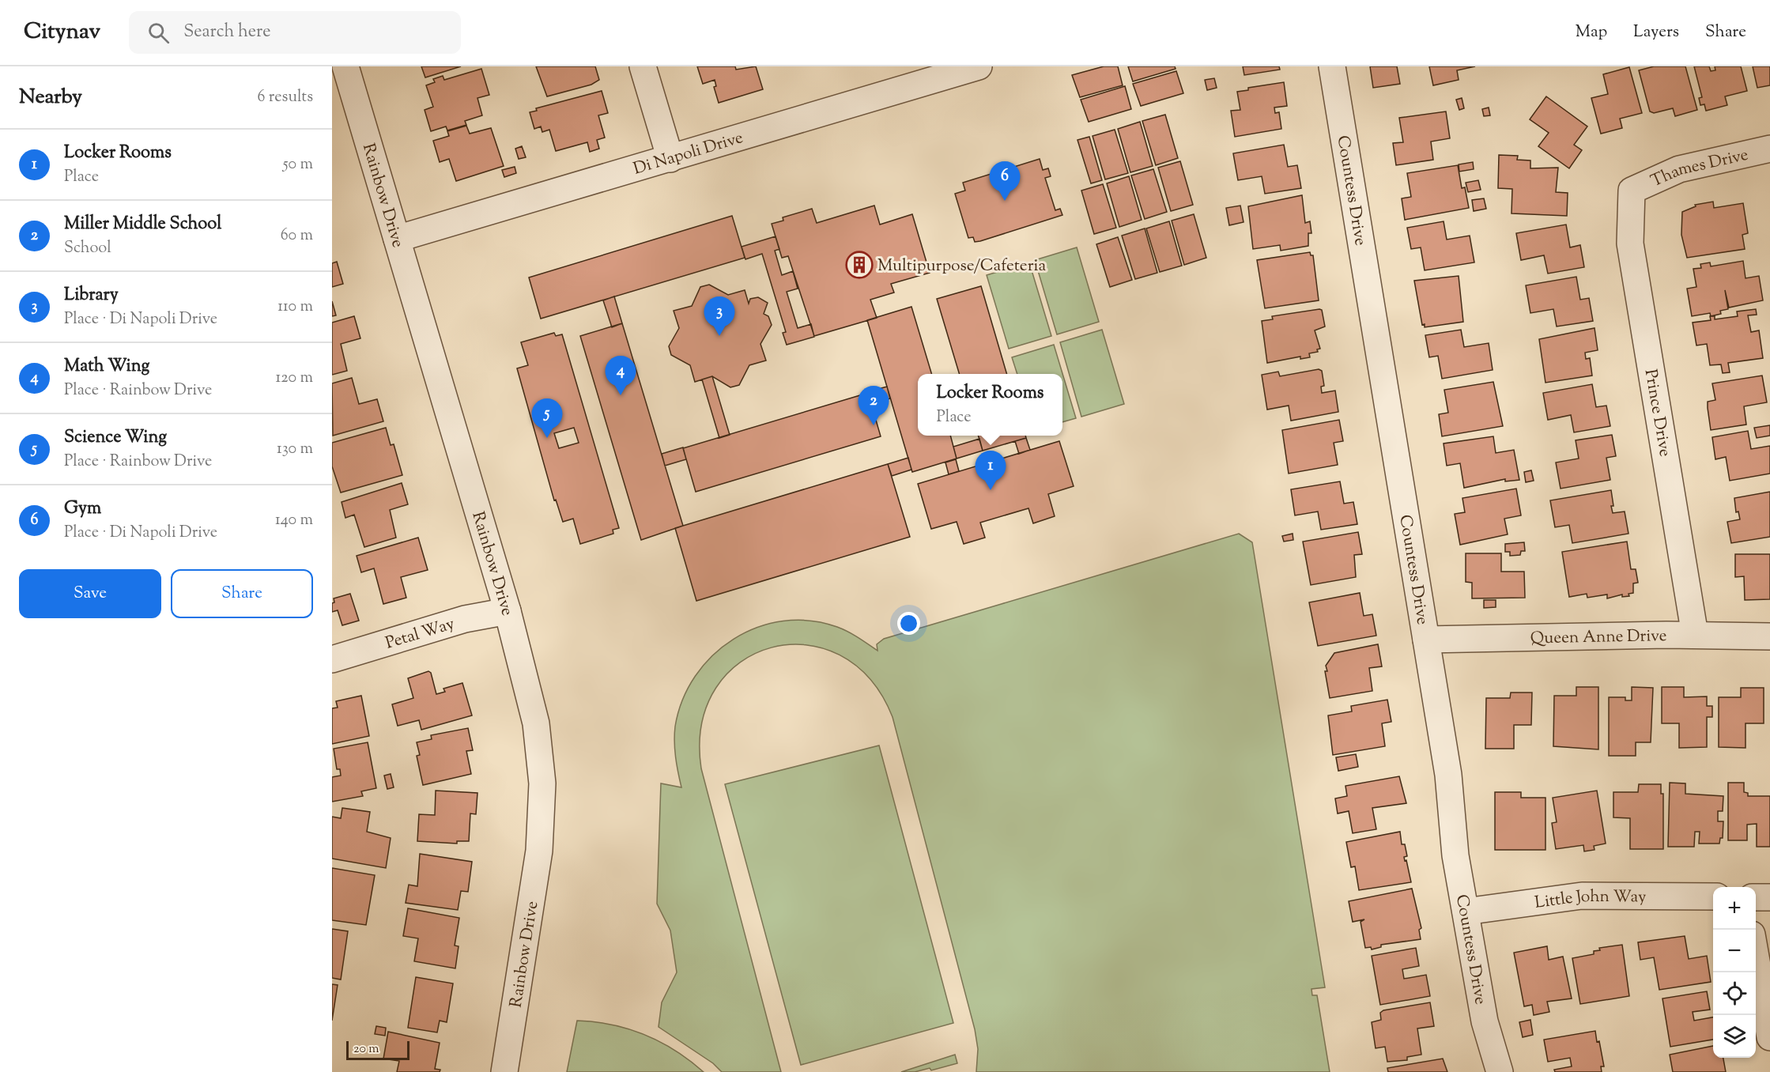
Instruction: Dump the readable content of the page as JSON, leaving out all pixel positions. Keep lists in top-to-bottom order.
{
  "streets": {
    "street": [
      "Di Napoli Drive",
      "Thames Drive",
      "Countess Drive",
      "Rainbow Drive",
      "Prince Drive",
      "Petal Way",
      "Queen Anne Drive",
      "Little John Way"
    ]
  },
  "crossings": [
    ["Di Napoli Drive", "Rainbow Drive"],
    ["Thames Drive", "Prince Drive"],
    ["Countess Drive", "Queen Anne Drive"],
    ["Countess Drive", "Little John Way"],
    ["Rainbow Drive", "Petal Way"],
    ["Prince Drive", "Queen Anne Drive"]
  ],
  "places": {
    "building": ["Multipurpose/Cafeteria"]
  },
  "scale_bar": "20 m",
  "page": {
    "header": "Citynav",
    "search": "Search here",
    "nav": ["Map", "Layers", "Share"],
    "heading": ["Nearby", "6 results"],
    "list": [
      {
        "mark": "1",
        "name": "Locker Rooms",
        "note": "Place",
        "value": "50 m"
      },
      {
        "mark": "2",
        "name": "Miller Middle School",
        "note": "School",
        "value": "60 m"
      },
      {
        "mark": "3",
        "name": "Library",
        "note": "Place · Di Napoli Drive",
        "value": "110 m"
      },
      {
        "mark": "4",
        "name": "Math Wing",
        "note": "Place · Rainbow Drive",
        "value": "120 m"
      },
      {
        "mark": "5",
        "name": "Science Wing",
        "note": "Place · Rainbow Drive",
        "value": "130 m"
      },
      {
        "mark": "6",
        "name": "Gym",
        "note": "Place · Di Napoli Drive",
        "value": "140 m"
      }
    ],
    "pins": [
      "6",
      "3",
      "4",
      "2",
      "5",
      "1"
    ],
    "popup": ["Locker Rooms", "Place"],
    "buttons": ["Save", "Share"],
    "map_buttons": ["+", "−"],
    "scale": "20 m"
  }
}
